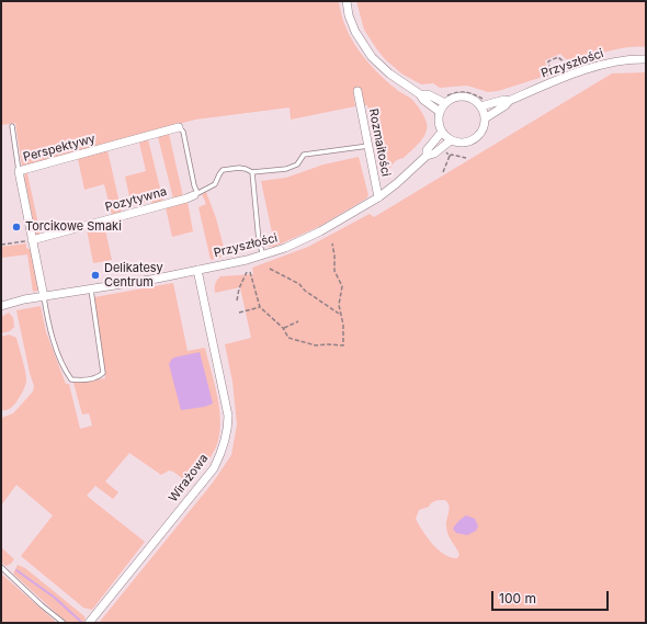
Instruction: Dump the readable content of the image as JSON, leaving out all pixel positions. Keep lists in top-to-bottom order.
{
  "streets": {
    "street": [
      "Przyszłości",
      "Rozmaitości",
      "Perspektywy",
      "Pozytywna",
      "Wirażowa"
    ]
  },
  "crossings": [
    ["Przyszłości", "Rozmaitości"],
    ["Przyszłości", "Perspektywy"],
    ["Przyszłości", "Wirażowa"],
    ["Perspektywy", "Pozytywna"]
  ],
  "places": ["Torcikowe Smaki", "Delikatesy Centrum"],
  "scale_bar": "100 m"
}
